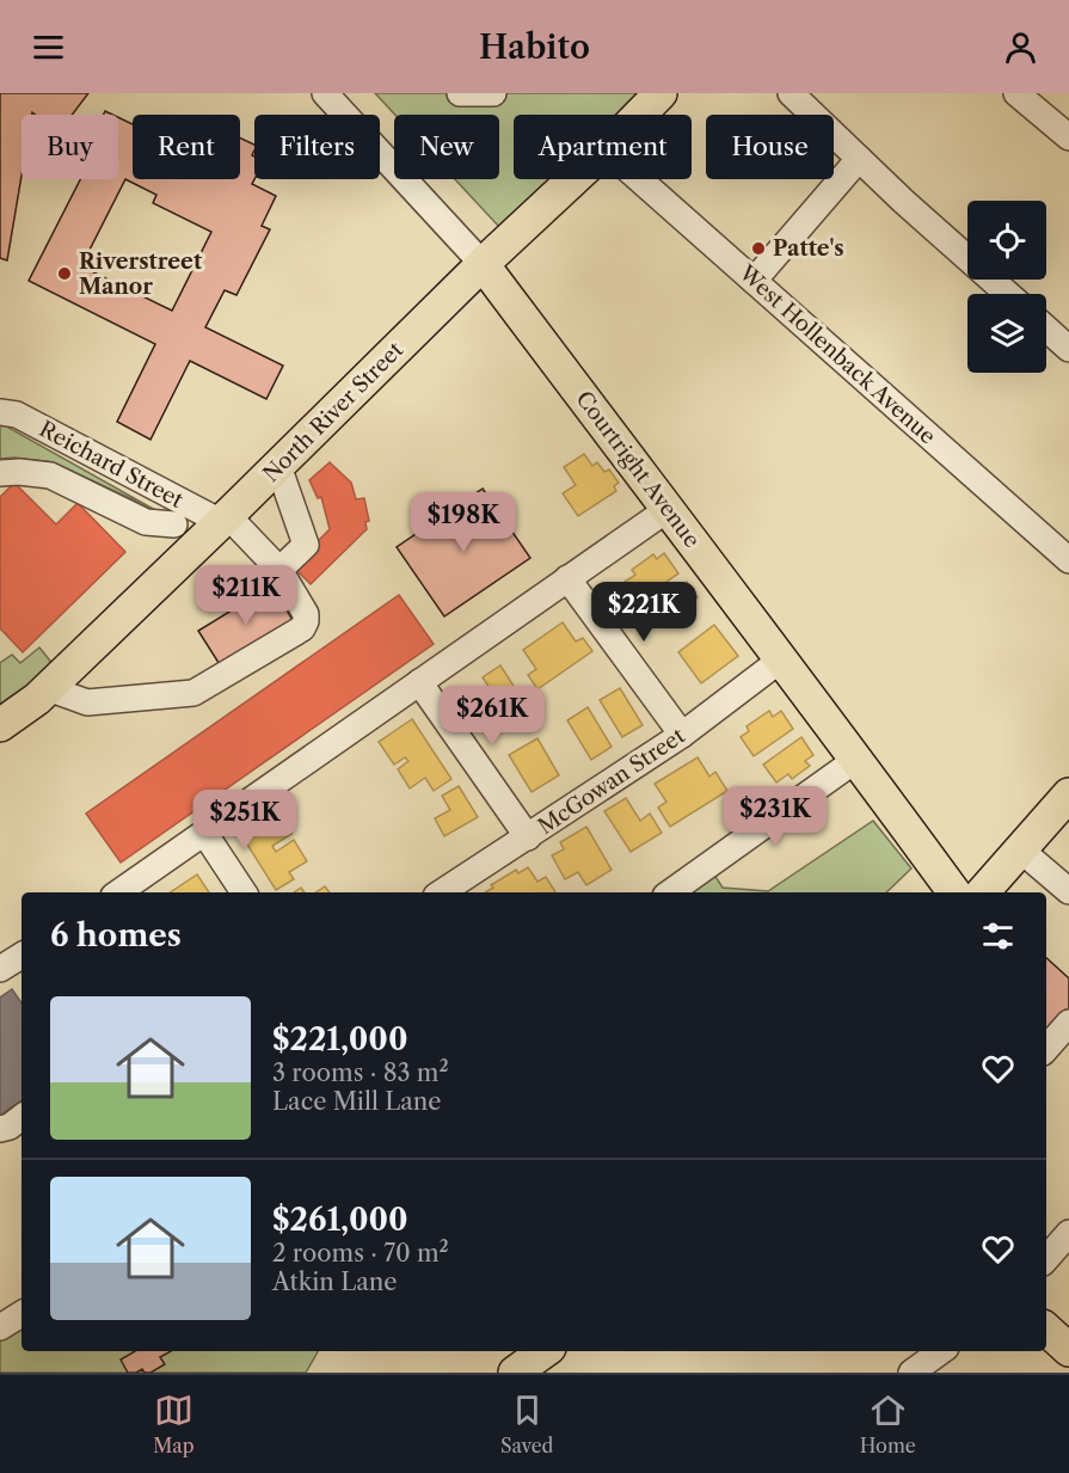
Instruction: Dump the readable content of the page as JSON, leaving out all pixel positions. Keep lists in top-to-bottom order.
{
  "streets": {
    "main road": ["North River Street", "Courtright Avenue"],
    "street": ["West Hollenback Avenue", "Reichard Street", "McGowan Street"]
  },
  "crossings": [
    ["North River Street", "Reichard Street"],
    ["North River Street", "Courtright Avenue"],
    ["Courtright Avenue", "McGowan Street"]
  ],
  "places": ["Patte's", "Riverstreet Manor"],
  "page": {
    "header": "Habito",
    "chip": [
      "Buy",
      "Rent",
      "Filters",
      "New",
      "Apartment",
      "House"
    ],
    "price": [
      "$198K",
      "$211K",
      "$221K",
      "$261K",
      "$231K",
      "$251K"
    ],
    "heading": "6 homes",
    "list": [
      {
        "name": "$221,000",
        "note": "3 rooms · 83 m² · Lace Mill Lane"
      },
      {
        "name": "$261,000",
        "note": "2 rooms · 70 m² · Atkin Lane"
      }
    ],
    "tabs": ["Map", "Saved", "Home"]
  }
}
